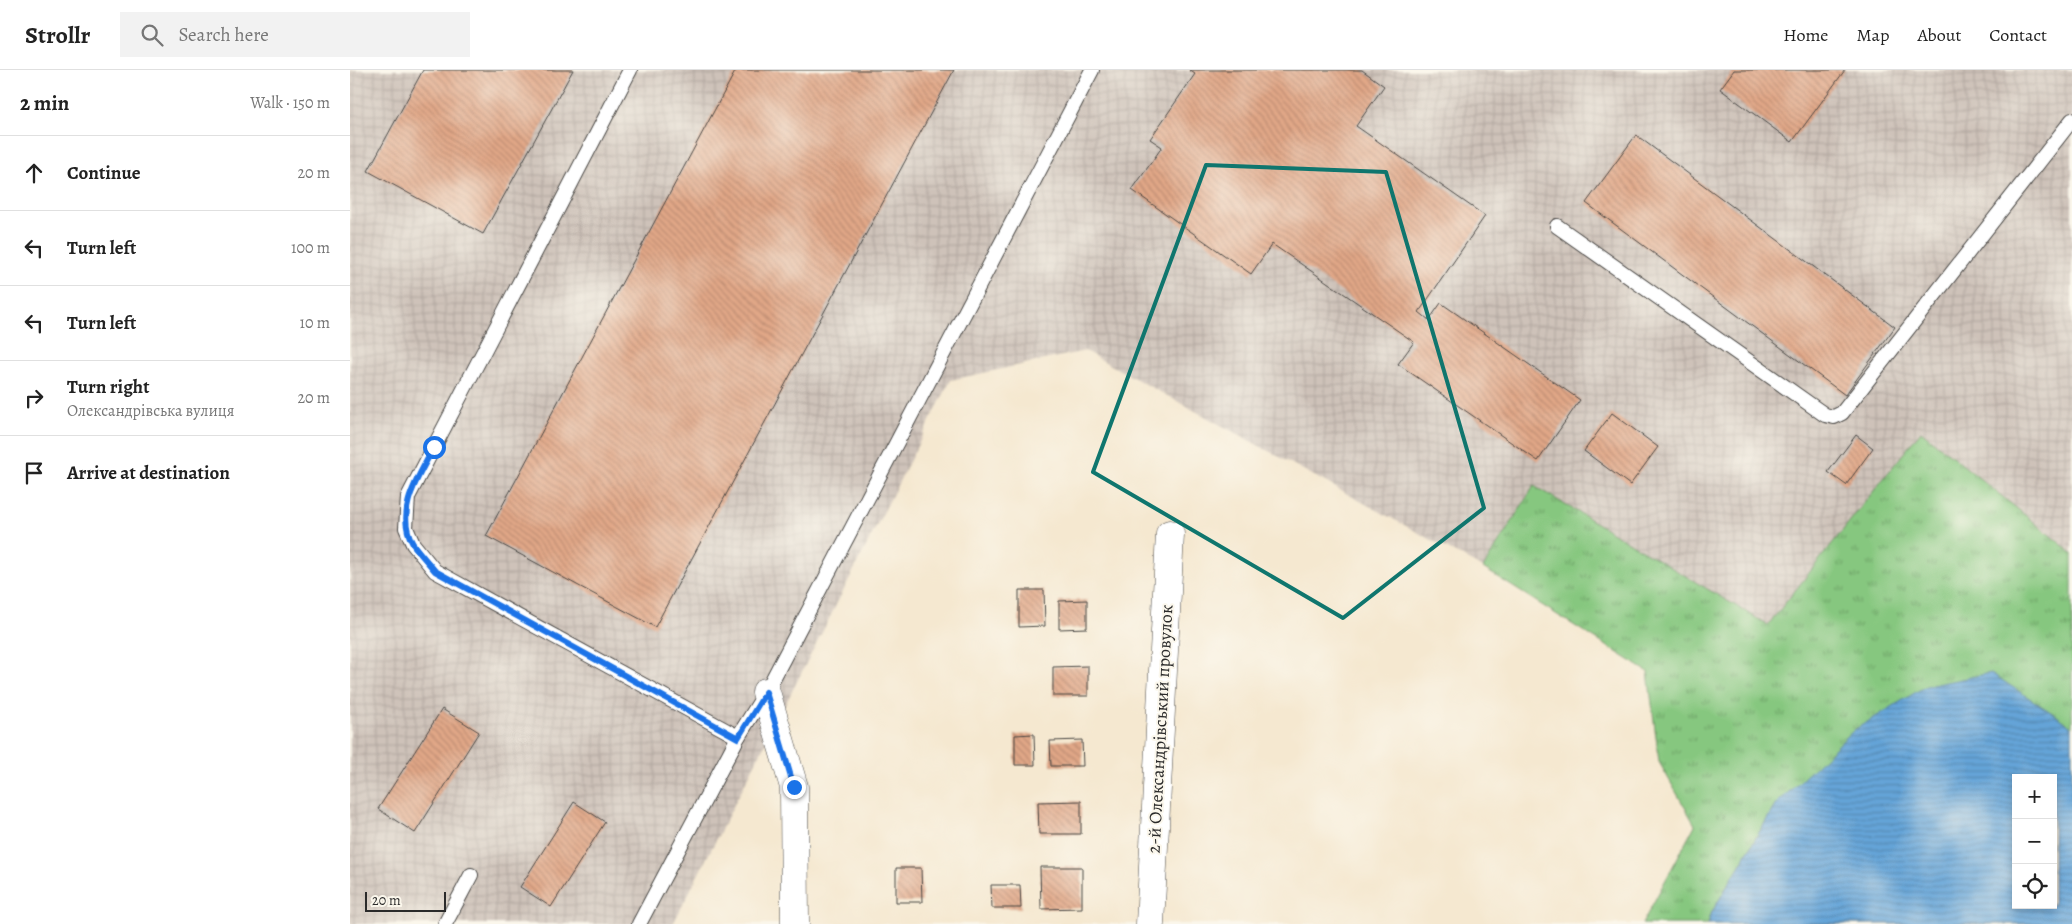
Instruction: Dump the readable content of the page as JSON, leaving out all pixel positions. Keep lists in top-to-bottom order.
{
  "streets": {
    "street": ["2-й Олександрівський провулок"]
  },
  "scale_bar": "20 m",
  "page": {
    "header": "Strollr",
    "search": "Search here",
    "nav": [
      "Home",
      "Map",
      "About",
      "Contact"
    ],
    "heading": ["2 min", "Walk · 150 m"],
    "list": [
      ["Continue", "20 m"],
      ["Turn left", "100 m"],
      ["Turn left", "10 m"],
      ["Turn right", "Олександрівська вулиця", "20 m"],
      "Arrive at destination"
    ],
    "map_buttons": ["+", "−"],
    "scale": "20 m"
  }
}
